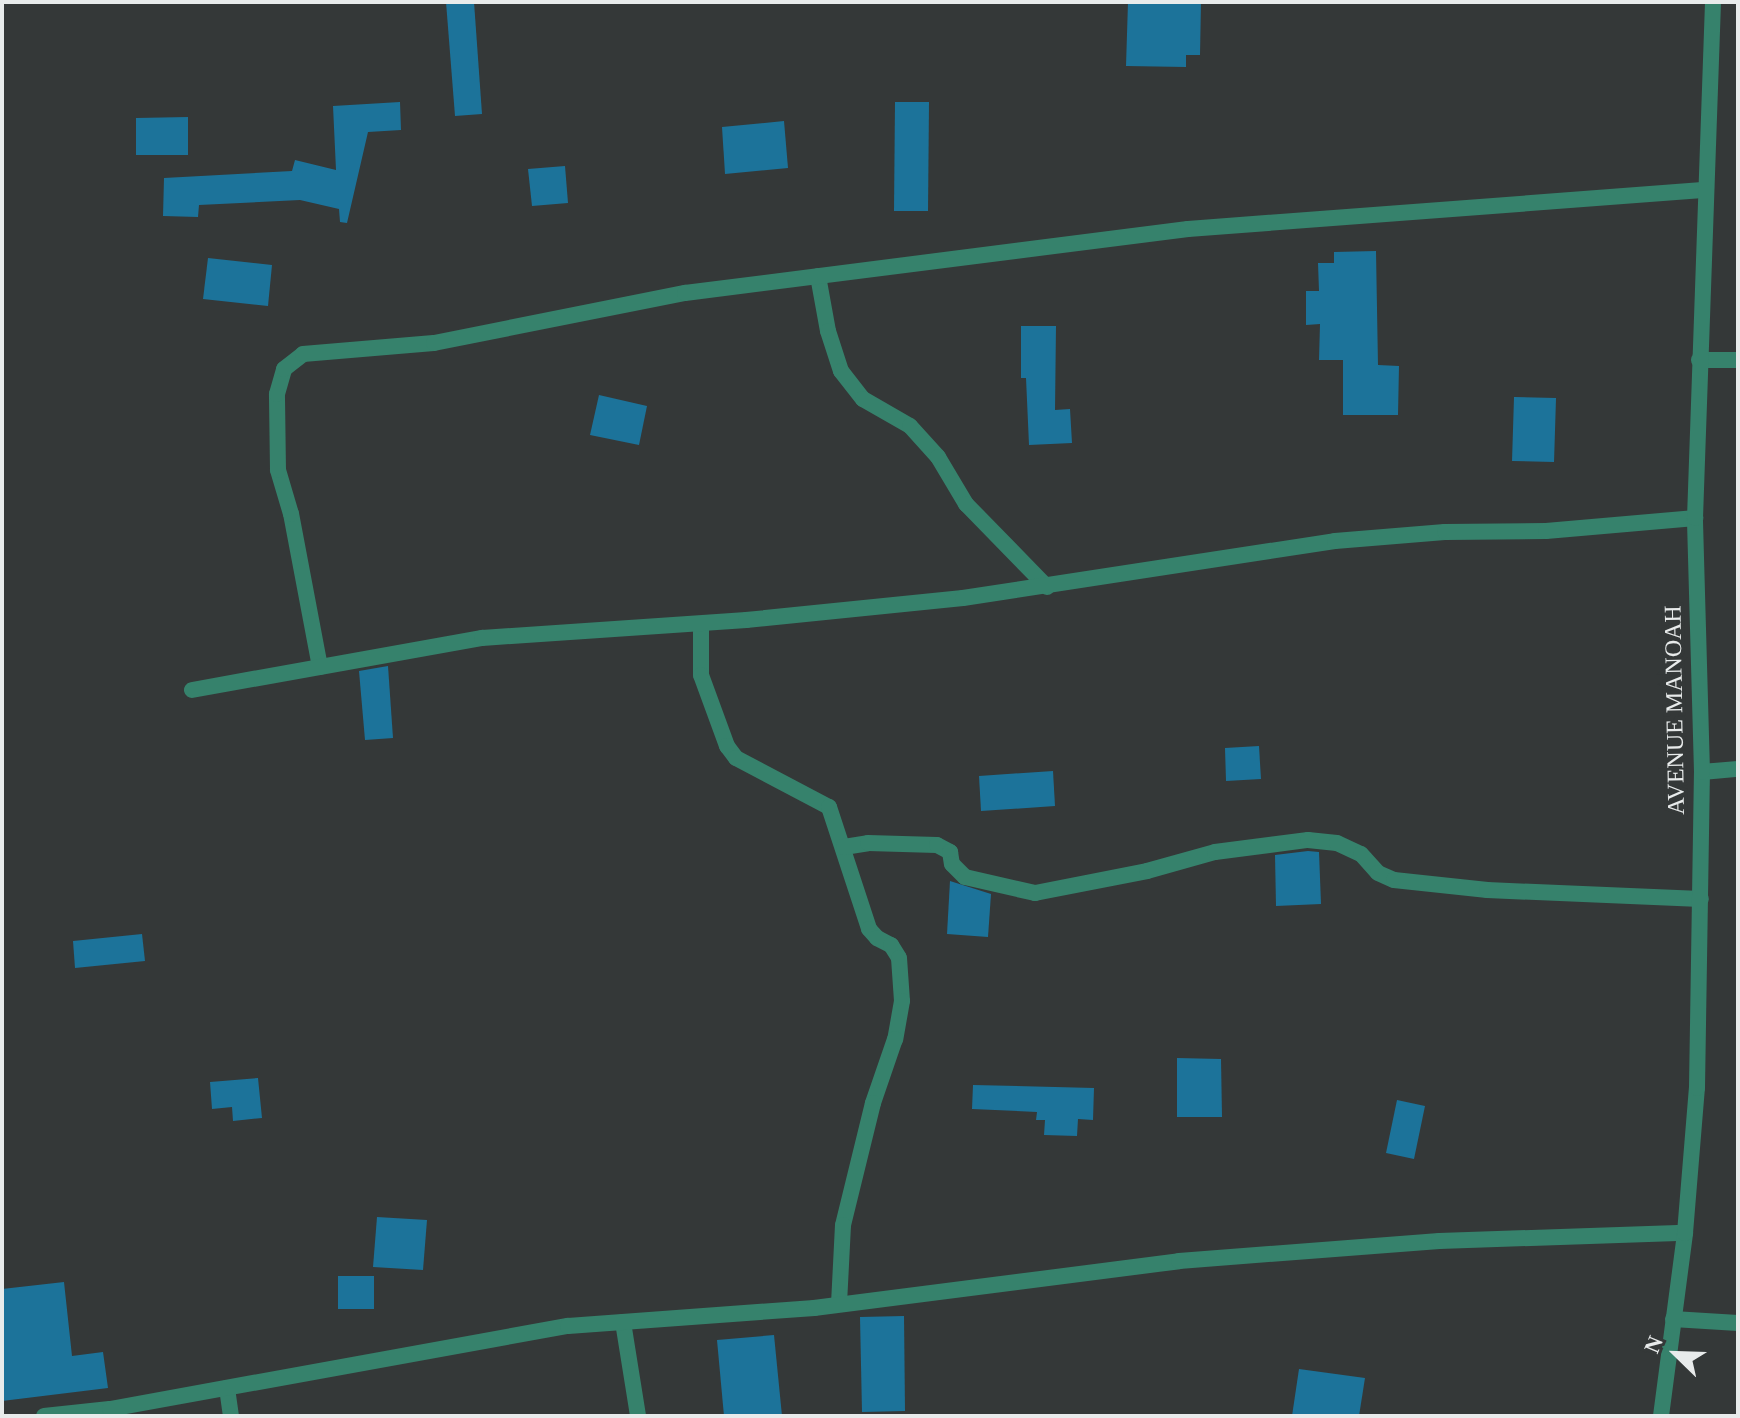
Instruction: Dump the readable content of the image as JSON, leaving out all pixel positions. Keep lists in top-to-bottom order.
{
  "streets": {
    "street": ["AVENUE MANOAH"]
  },
  "north": "top left"
}
